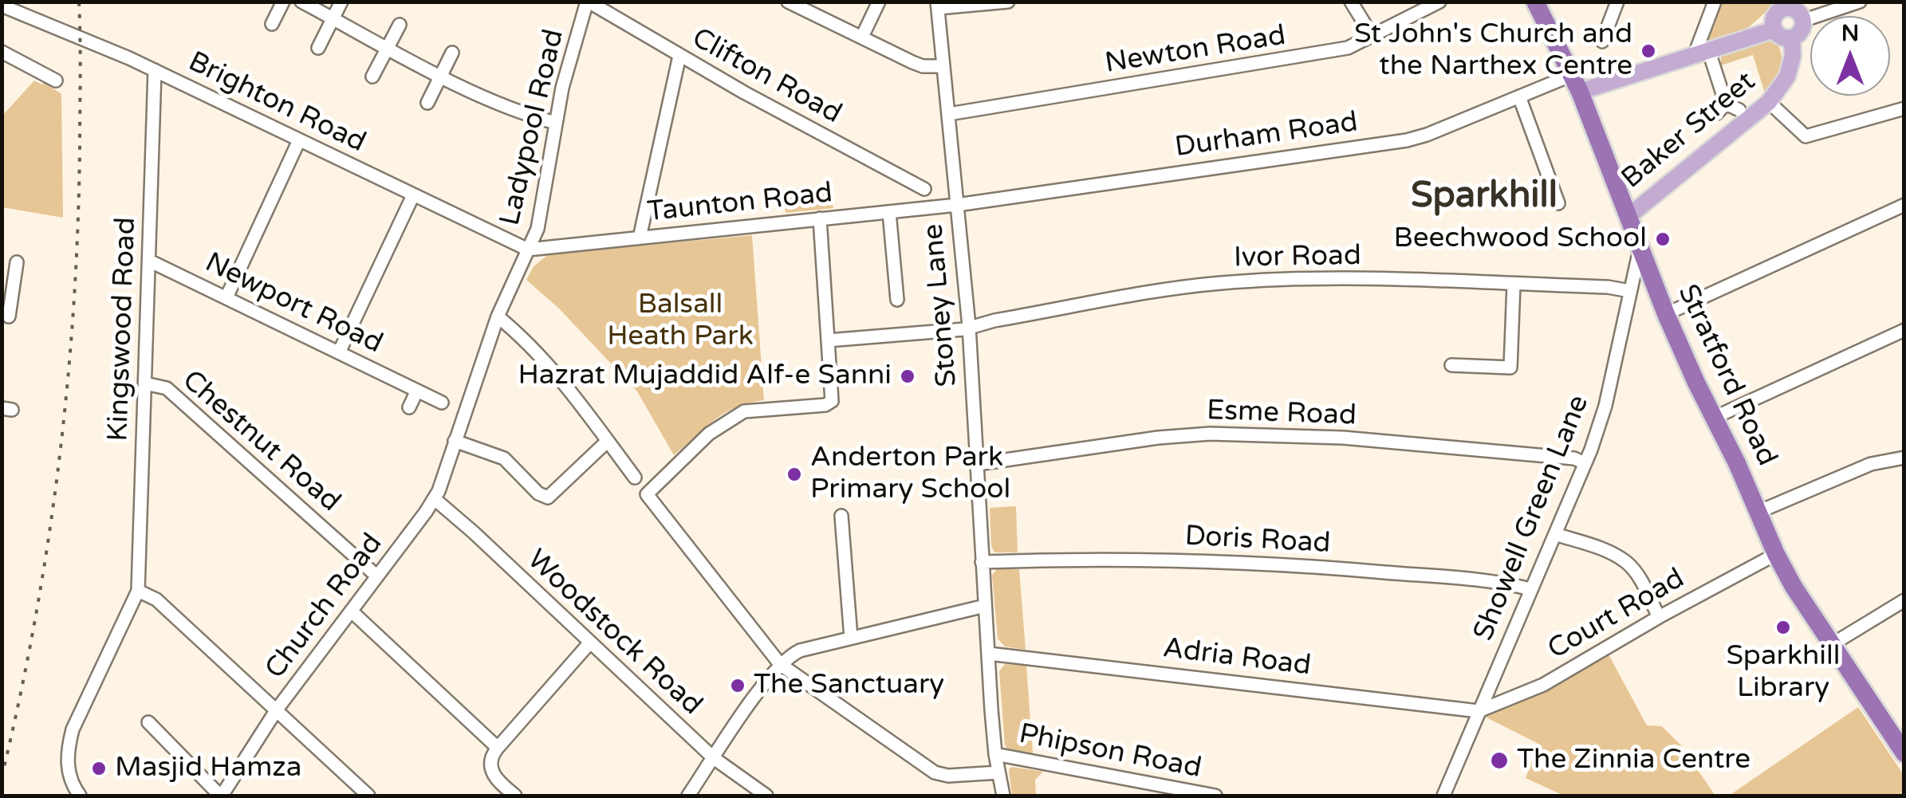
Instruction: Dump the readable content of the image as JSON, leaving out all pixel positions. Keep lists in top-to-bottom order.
{
  "streets": {
    "highway": ["Stratford Road"],
    "main road": ["Baker Street"],
    "street": [
      "Newton Road",
      "Clifton Road",
      "Brighton Road",
      "Ladypool Road",
      "Durham Road",
      "Taunton Road",
      "Ivor Road",
      "Newport Road",
      "Stoney Lane",
      "Kingswood Road",
      "Esme Road",
      "Chestnut Road",
      "Showell Green Lane",
      "Doris Road",
      "Church Road",
      "Court Road",
      "Woodstock Road",
      "Adria Road",
      "Phipson Road"
    ]
  },
  "crossings": [
    ["Newton Road", "Stoney Lane"],
    ["Clifton Road", "Ladypool Road"],
    ["Brighton Road", "Ladypool Road"],
    ["Brighton Road", "Taunton Road"],
    ["Brighton Road", "Kingswood Road"],
    ["Ladypool Road", "Taunton Road"],
    ["Ladypool Road", "Church Road"],
    ["Baker Street", "Stratford Road"],
    ["Durham Road", "Taunton Road"],
    ["Durham Road", "Stoney Lane"],
    ["Durham Road", "Stratford Road"],
    ["Taunton Road", "Stoney Lane"],
    ["Ivor Road", "Stoney Lane"],
    ["Ivor Road", "Showell Green Lane"],
    ["Newport Road", "Kingswood Road"],
    ["Stoney Lane", "Esme Road"],
    ["Stoney Lane", "Doris Road"],
    ["Stoney Lane", "Adria Road"],
    ["Stoney Lane", "Phipson Road"],
    ["Kingswood Road", "Chestnut Road"],
    ["Stratford Road", "Showell Green Lane"],
    ["Stratford Road", "Court Road"],
    ["Esme Road", "Showell Green Lane"],
    ["Chestnut Road", "Church Road"],
    ["Showell Green Lane", "Doris Road"],
    ["Showell Green Lane", "Court Road"],
    ["Showell Green Lane", "Adria Road"],
    ["Church Road", "Woodstock Road"],
    ["Court Road", "Adria Road"]
  ],
  "districts": ["Sparkhill"],
  "parks": ["Balsall Heath Park"],
  "places": [
    "St John's Church and the Narthex Centre",
    "Beechwood School",
    "Hazrat Mujaddid Alf-e Sanni",
    "Anderton Park Primary School",
    "Sparkhill Library",
    "The Sanctuary",
    "The Zinnia Centre",
    "Masjid Hamza"
  ],
  "north": "top"
}
